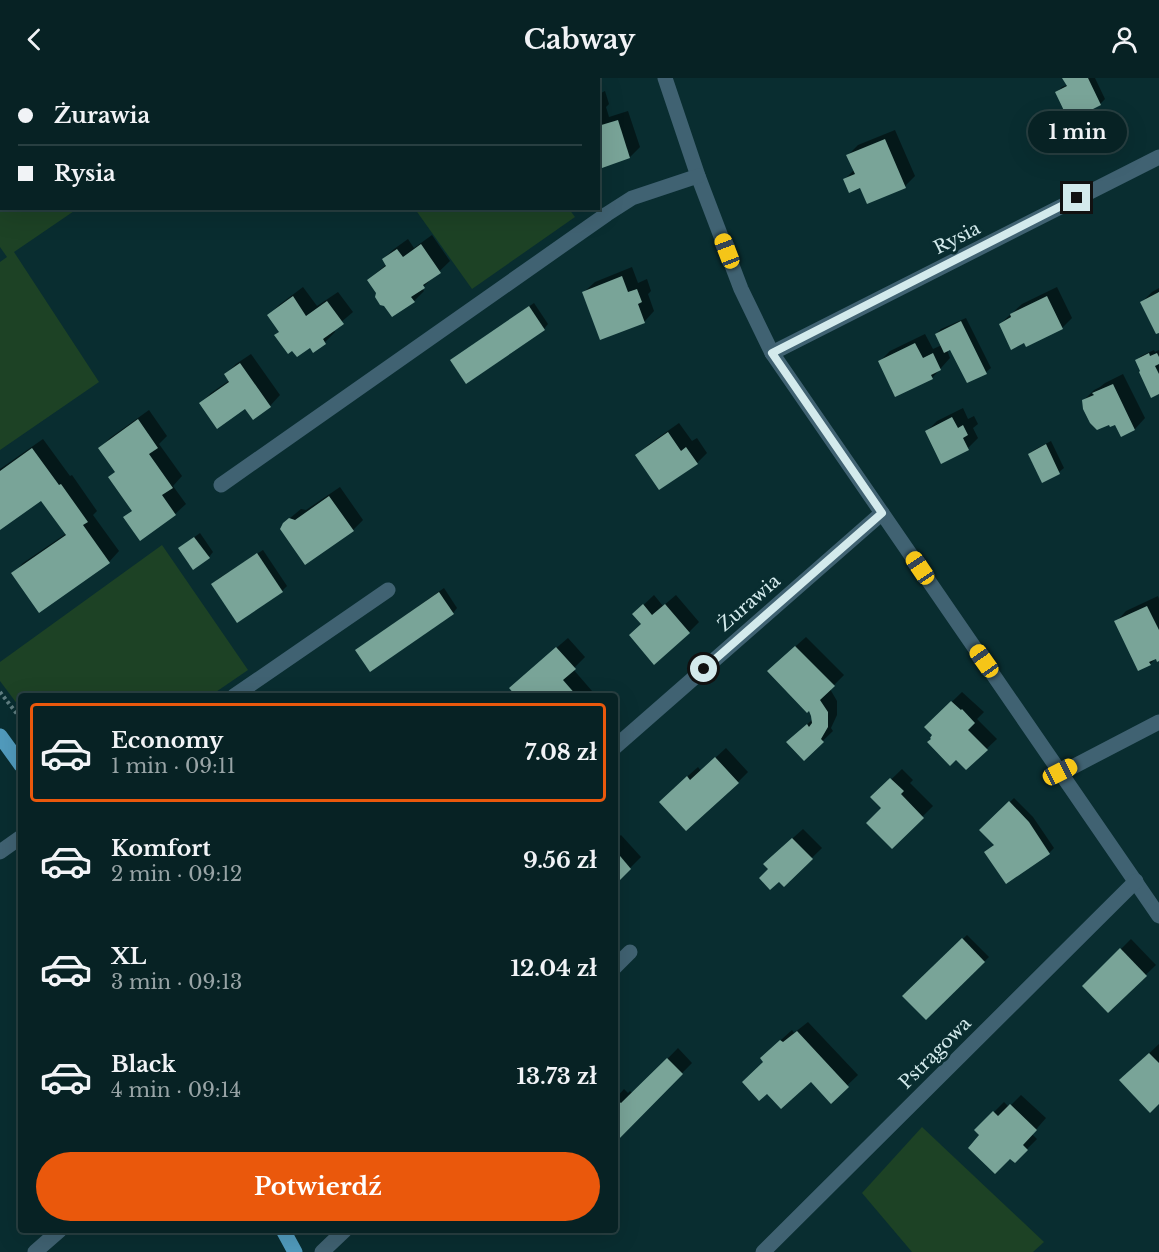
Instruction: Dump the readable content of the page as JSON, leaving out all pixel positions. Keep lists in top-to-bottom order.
{
  "streets": {
    "street": ["Rysia", "Żurawia", "Pstrągowa"]
  },
  "page": {
    "header": "Cabway",
    "banner": ["Żurawia", "Rysia"],
    "bubble": "1 min",
    "list": [
      {
        "name": "Economy",
        "note": "1 min · 09:11",
        "value": "7.08 zł"
      },
      {
        "name": "Komfort",
        "note": "2 min · 09:12",
        "value": "9.56 zł"
      },
      {
        "name": "XL",
        "note": "3 min · 09:13",
        "value": "12.04 zł"
      },
      {
        "name": "Black",
        "note": "4 min · 09:14",
        "value": "13.73 zł"
      }
    ],
    "buttons": "Potwierdź"
  }
}
